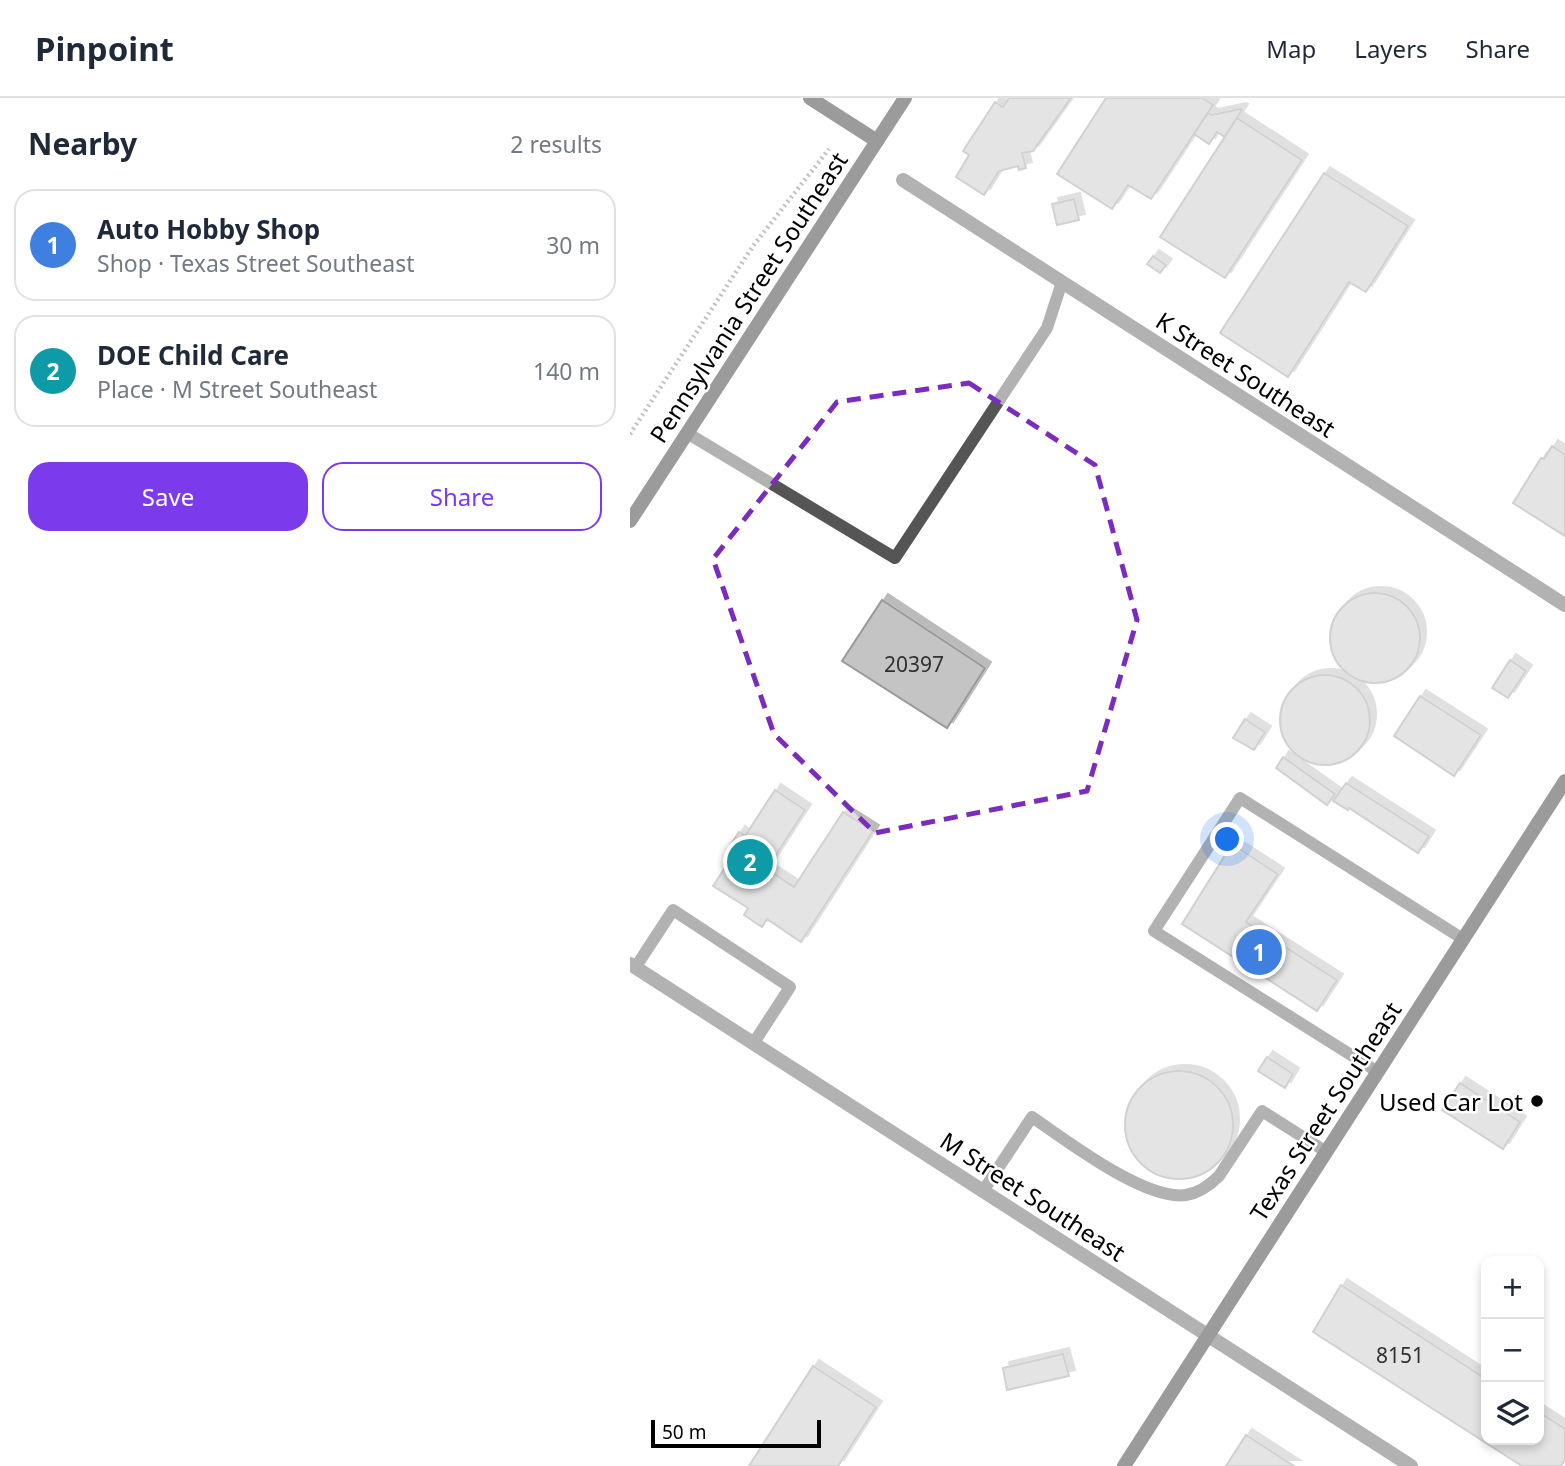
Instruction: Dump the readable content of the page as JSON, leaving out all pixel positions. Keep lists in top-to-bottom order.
{
  "streets": {
    "street": [
      "Pennsylvania Street Southeast",
      "K Street Southeast",
      "Texas Street Southeast",
      "M Street Southeast"
    ]
  },
  "crossings": [
    ["Texas Street Southeast", "M Street Southeast"]
  ],
  "places": ["Used Car Lot"],
  "house_numbers": ["20397", "8151"],
  "scale_bar": "50 m",
  "page": {
    "header": "Pinpoint",
    "nav": ["Map", "Layers", "Share"],
    "heading": ["Nearby", "2 results"],
    "list": [
      {
        "mark": "1",
        "name": "Auto Hobby Shop",
        "note": "Shop · Texas Street Southeast",
        "value": "30 m"
      },
      {
        "mark": "2",
        "name": "DOE Child Care",
        "note": "Place · M Street Southeast",
        "value": "140 m"
      }
    ],
    "buttons": ["Save", "Share"],
    "pins": ["2", "1"],
    "map_buttons": ["+", "−"],
    "scale": "50 m"
  }
}
